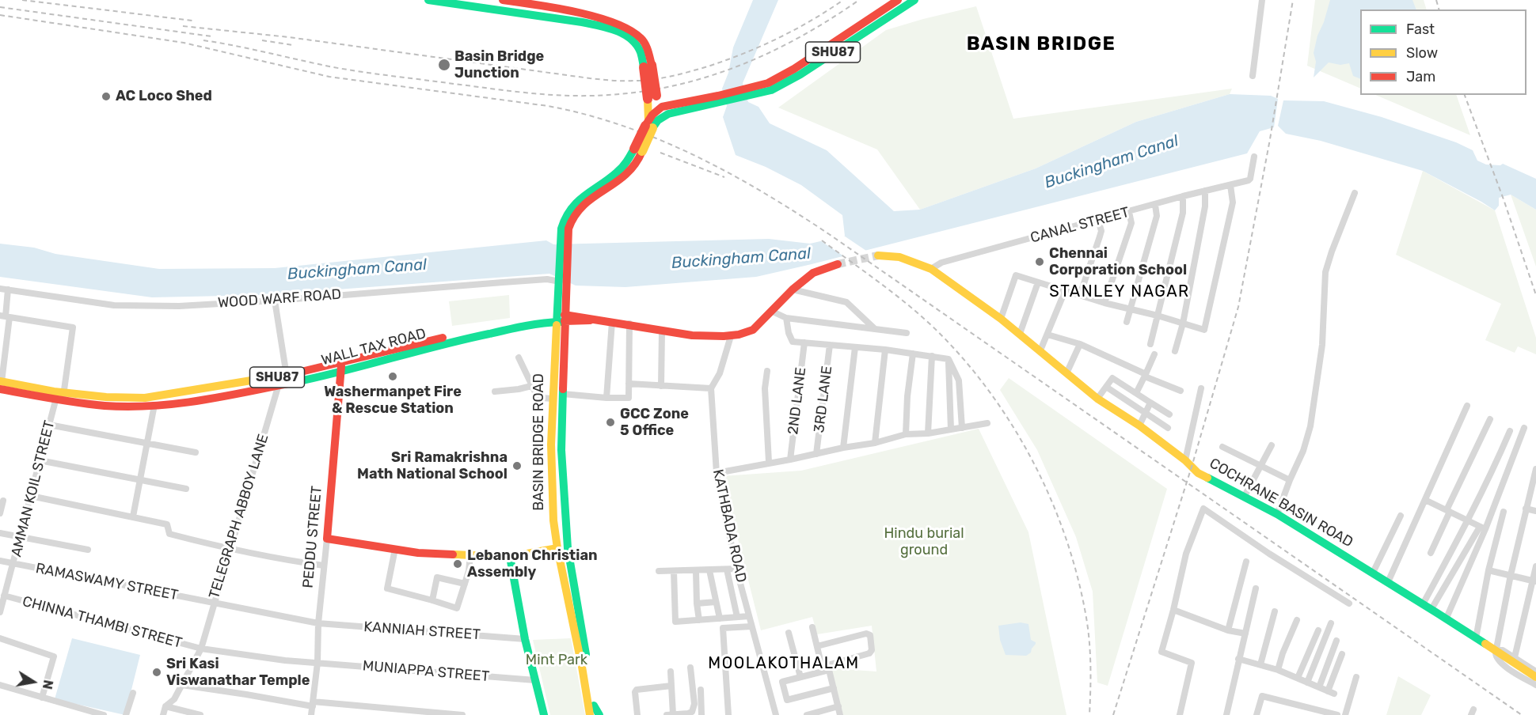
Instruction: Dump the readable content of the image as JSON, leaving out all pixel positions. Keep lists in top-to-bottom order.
{
  "streets": {
    "main road": [
      "SHU87",
      "WALL TAX ROAD",
      "BASIN BRIDGE ROAD",
      "COCHRANE BASIN ROAD",
      "PEDDU STREET"
    ],
    "street": [
      "CANAL STREET",
      "WOOD WARF ROAD",
      "3RD LANE",
      "2ND LANE",
      "AMMAN KOIL STREET",
      "TELEGRAPH ABBOY LANE",
      "KATHBADA ROAD",
      "RAMASWAMY STREET",
      "CHINNA THAMBI STREET",
      "KANNIAH STREET",
      "MUNIAPPA STREET"
    ]
  },
  "crossings": [
    ["SHU87", "WOOD WARF ROAD"],
    ["CANAL STREET", "COCHRANE BASIN ROAD"],
    ["WALL TAX ROAD", "BASIN BRIDGE ROAD"],
    ["WALL TAX ROAD", "AMMAN KOIL STREET"],
    ["WALL TAX ROAD", "TELEGRAPH ABBOY LANE"],
    ["WALL TAX ROAD", "PEDDU STREET"],
    ["AMMAN KOIL STREET", "RAMASWAMY STREET"],
    ["AMMAN KOIL STREET", "CHINNA THAMBI STREET"],
    ["TELEGRAPH ABBOY LANE", "RAMASWAMY STREET"],
    ["TELEGRAPH ABBOY LANE", "CHINNA THAMBI STREET"],
    ["PEDDU STREET", "RAMASWAMY STREET"],
    ["PEDDU STREET", "CHINNA THAMBI STREET"],
    ["PEDDU STREET", "KANNIAH STREET"],
    ["PEDDU STREET", "MUNIAPPA STREET"],
    ["RAMASWAMY STREET", "KANNIAH STREET"],
    ["CHINNA THAMBI STREET", "MUNIAPPA STREET"]
  ],
  "districts": ["BASIN BRIDGE", "STANLEY NAGAR", "MOOLAKOTHALAM"],
  "water": ["Buckingham Canal"],
  "parks": ["Hindu burial ground", "Mint Park"],
  "places": [
    "Basin Bridge Junction",
    "AC Loco Shed",
    "Chennai Corporation School",
    "Washermanpet Fire & Rescue Station",
    "GCC Zone 5 Office",
    "Sri Ramakrishna Math National School",
    "Lebanon Christian Assembly",
    "Sri Kasi Viswanathar Temple"
  ],
  "legend": ["Fast", "Slow", "Jam"],
  "north": "right"
}
